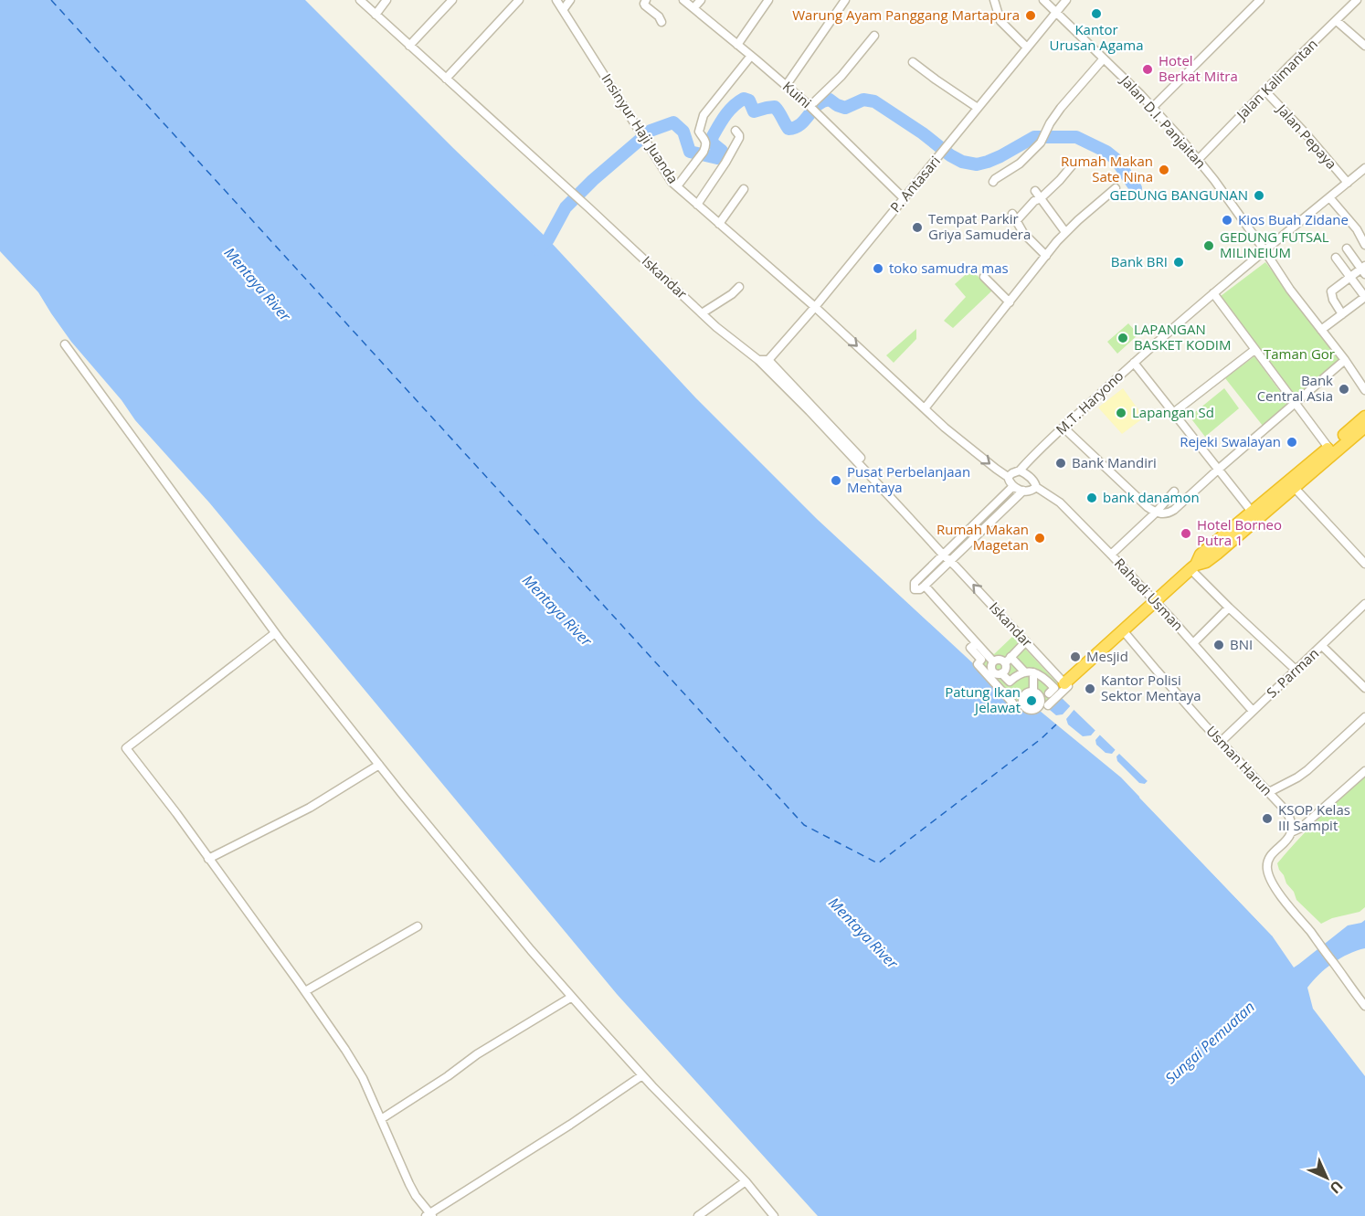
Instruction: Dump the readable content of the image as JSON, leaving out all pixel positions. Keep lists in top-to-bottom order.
{
  "streets": {
    "street": [
      "Jalan Kalimantan",
      "Kuini",
      "Jalan D.I. Panjaitan",
      "Insinyur Haji Juanda",
      "Jalan Pepaya",
      "P. Antasari",
      "Iskandar",
      "M.T. Haryono",
      "Rahadi Usman",
      "S. Parman",
      "Usman Harun"
    ]
  },
  "crossings": [
    ["Jalan Kalimantan", "Jalan D.I. Panjaitan"],
    ["Jalan Kalimantan", "Jalan Pepaya"],
    ["Kuini", "P. Antasari"],
    ["Jalan D.I. Panjaitan", "P. Antasari"],
    ["Jalan D.I. Panjaitan", "M.T. Haryono"],
    ["Insinyur Haji Juanda", "P. Antasari"],
    ["Jalan Pepaya", "M.T. Haryono"],
    ["P. Antasari", "Iskandar"],
    ["M.T. Haryono", "Rahadi Usman"],
    ["Rahadi Usman", "S. Parman"],
    ["S. Parman", "Usman Harun"]
  ],
  "water": ["Mentaya River", "Sungai Pemuatan"],
  "parks": ["Taman Gor"],
  "places": [
    "Kantor Urusan Agama",
    "Warung Ayam Panggang Martapura",
    "Hotel Berkat Mitra",
    "Rumah Makan Sate Nina",
    "GEDUNG BANGUNAN",
    "Kios Buah Zidane",
    "Tempat Parkir Griya Samudera",
    "GEDUNG FUTSAL MILINEIUM",
    "Bank BRI",
    "toko samudra mas",
    "LAPANGAN BASKET KODIM",
    "Bank Central Asia",
    "Lapangan Sd",
    "Rejeki Swalayan",
    "Bank Mandiri",
    "Pusat Perbelanjaan Mentaya",
    "bank danamon",
    "Hotel Borneo Putra 1",
    "Rumah Makan Magetan",
    "BNI",
    "Mesjid",
    "Kantor Polisi Sektor Mentaya",
    "Patung Ikan Jelawat",
    "KSOP Kelas III Sampit"
  ],
  "north": "bottom right"
}
